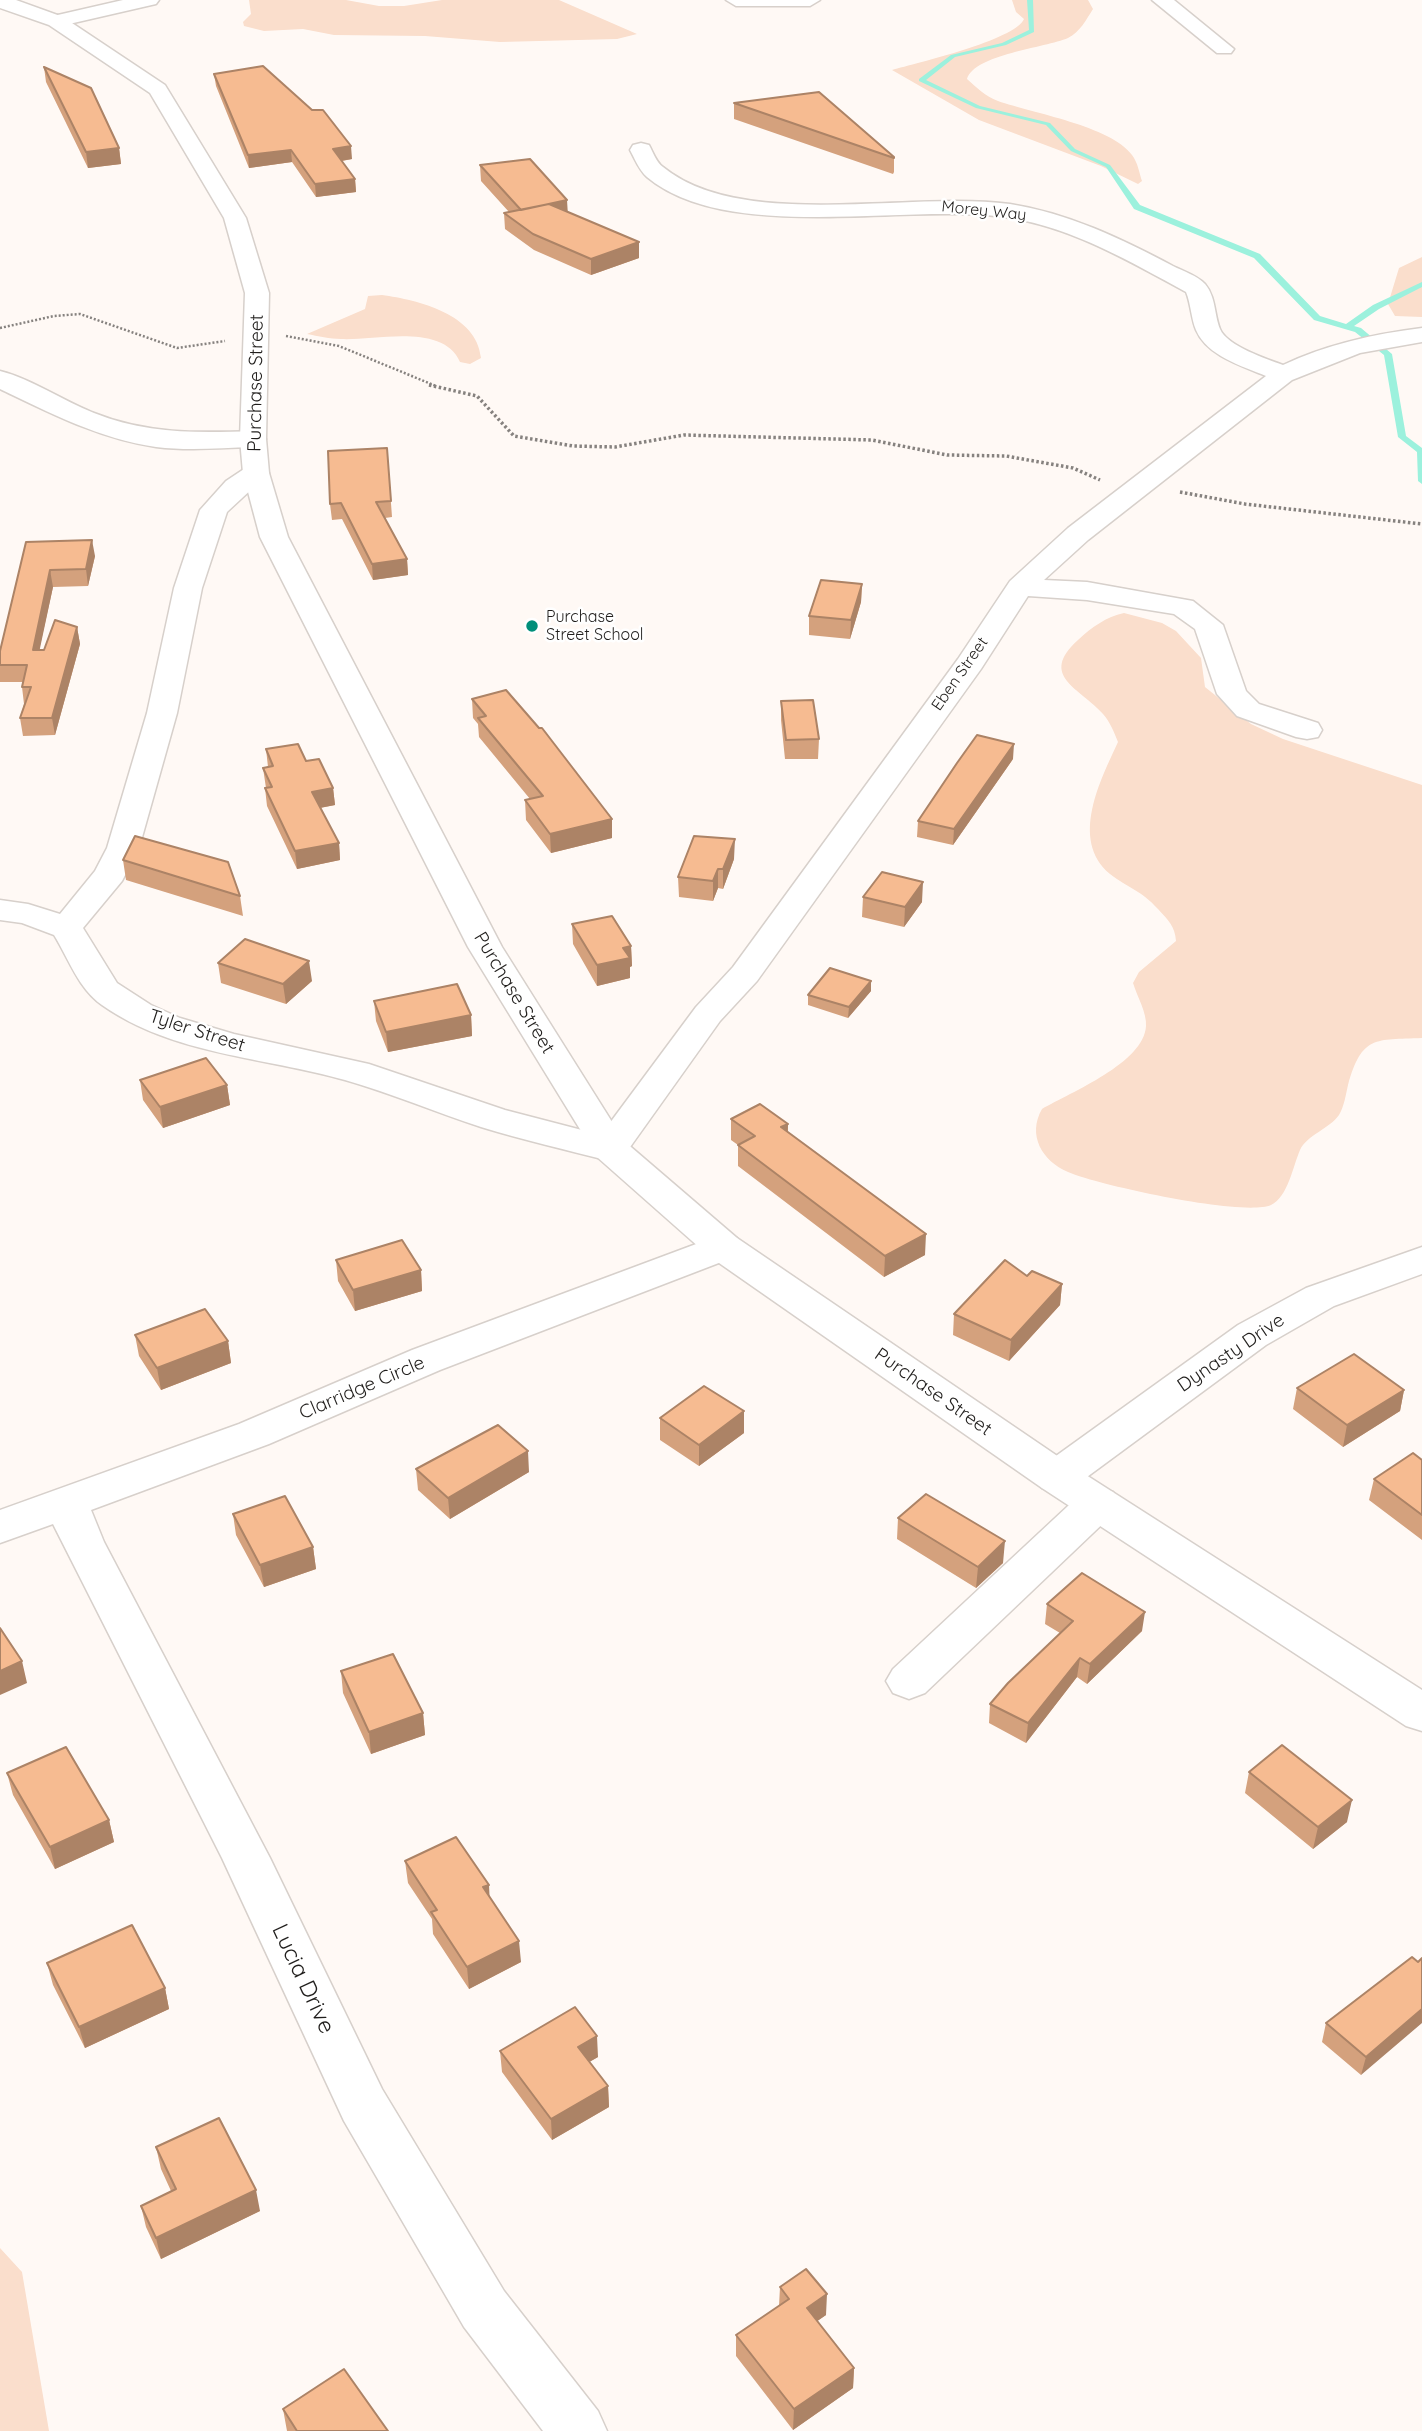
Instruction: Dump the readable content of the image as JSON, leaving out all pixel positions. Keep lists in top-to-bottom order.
{
  "streets": {
    "street": [
      "Morey Way",
      "Purchase Street",
      "Eben Street",
      "Tyler Street",
      "Dynasty Drive",
      "Clarridge Circle",
      "Lucia Drive"
    ]
  },
  "crossings": [
    ["Morey Way", "Eben Street"],
    ["Purchase Street", "Eben Street"],
    ["Purchase Street", "Tyler Street"],
    ["Purchase Street", "Dynasty Drive"],
    ["Purchase Street", "Clarridge Circle"],
    ["Eben Street", "Tyler Street"],
    ["Clarridge Circle", "Lucia Drive"]
  ],
  "places": ["Purchase Street School"]
}
